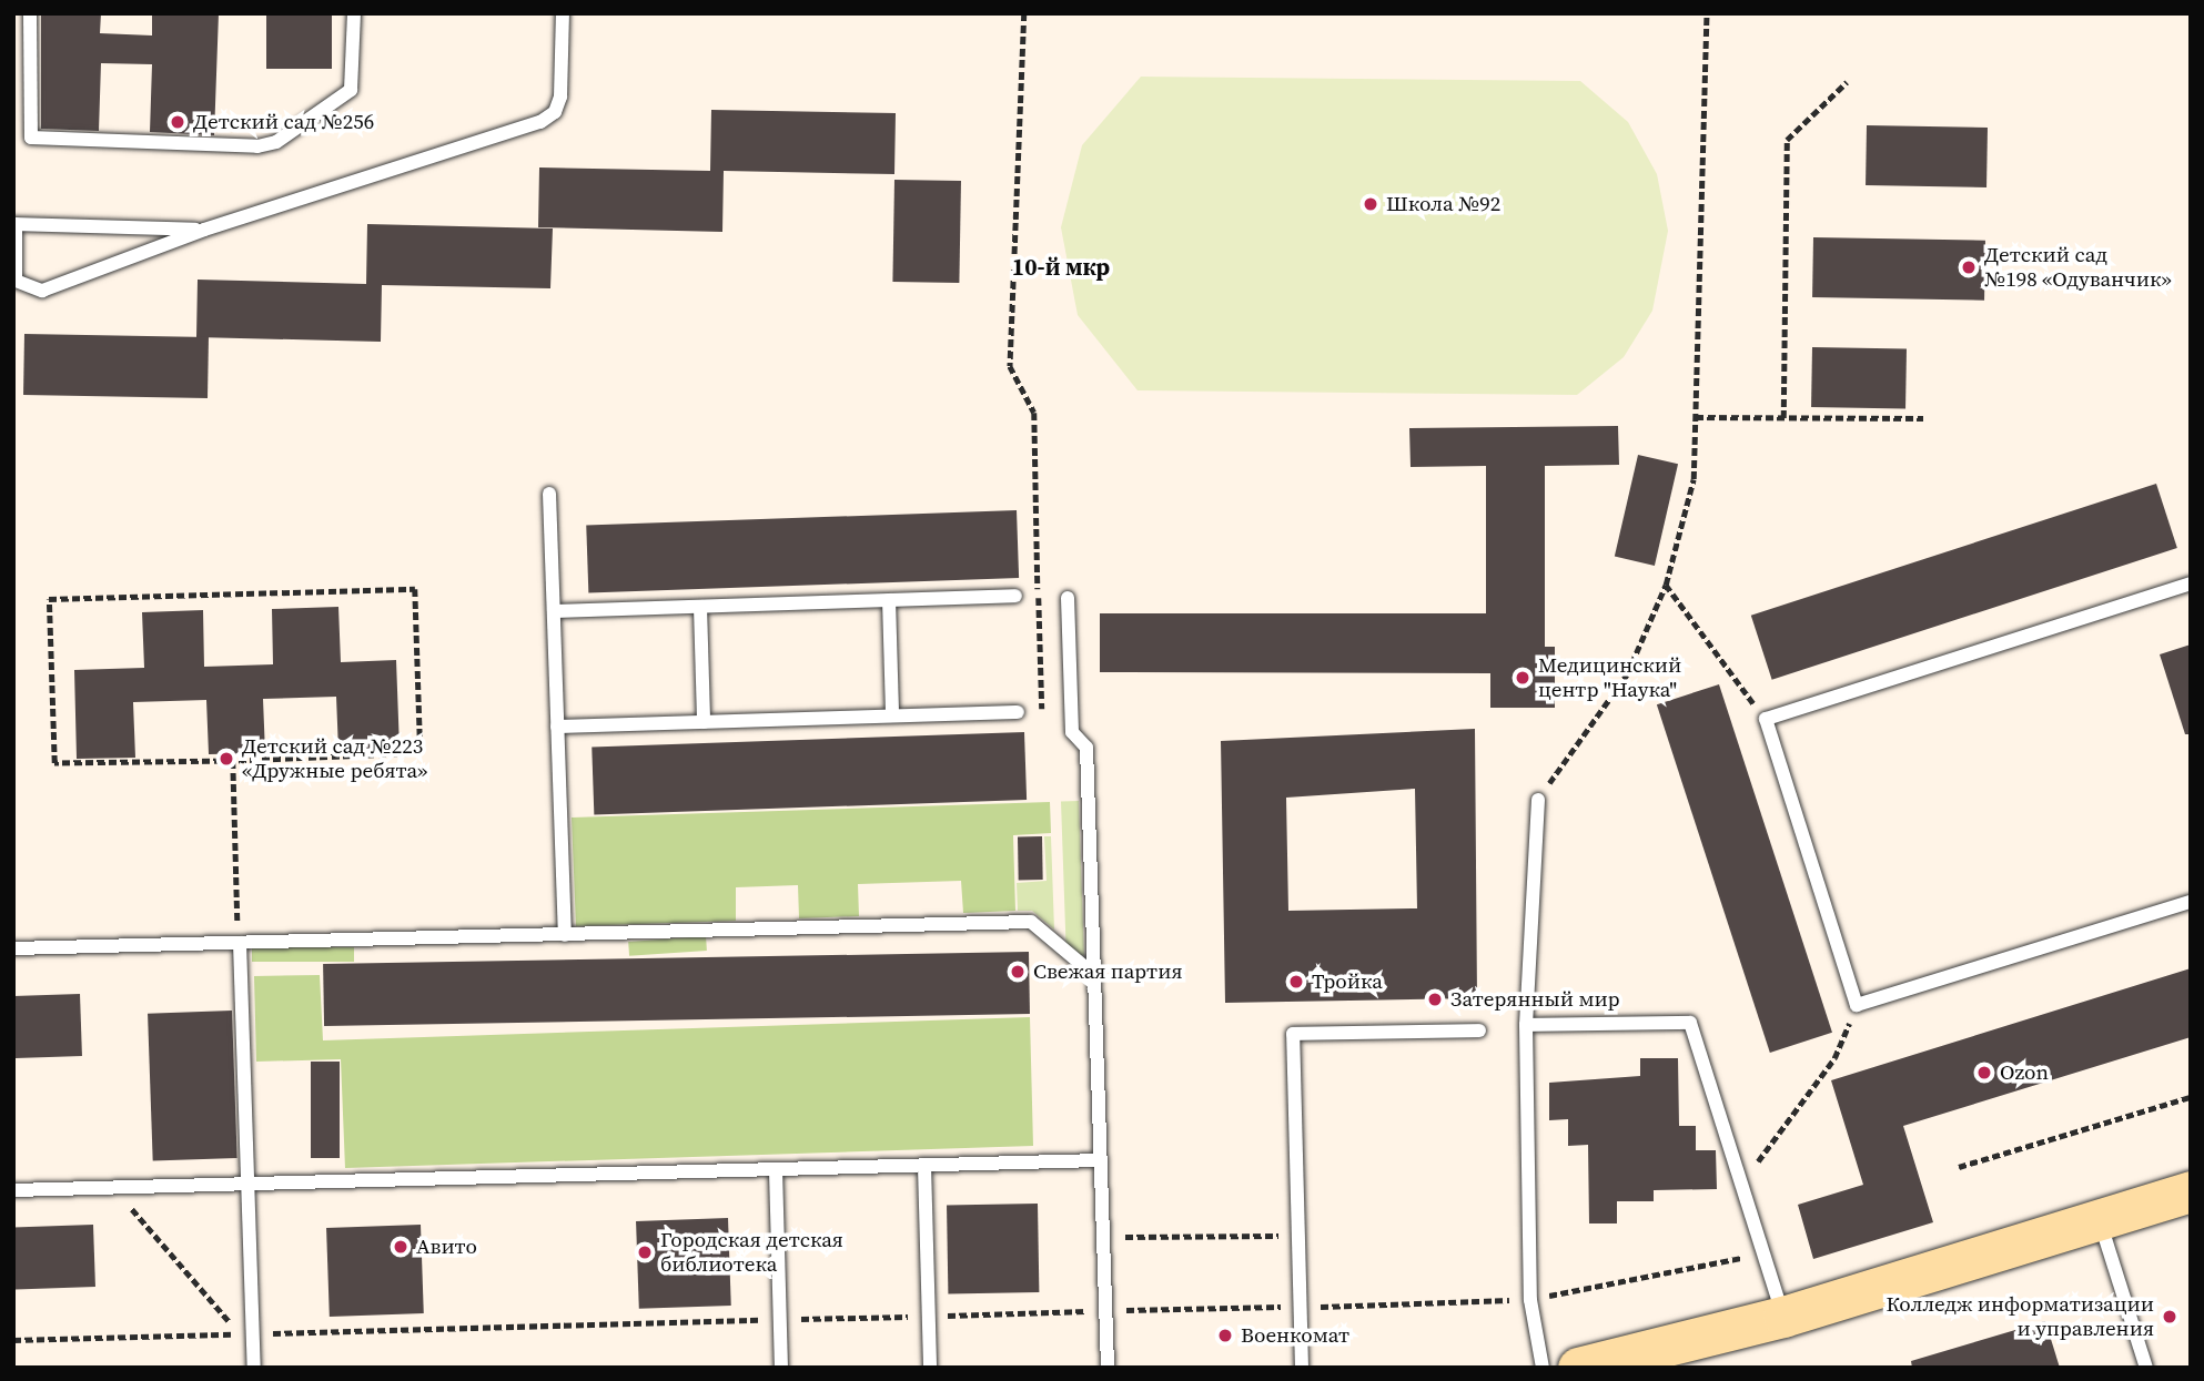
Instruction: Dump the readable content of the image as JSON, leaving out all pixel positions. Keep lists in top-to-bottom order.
{
  "districts": ["10-й мкр"],
  "places": [
    "Детский сад №256",
    "Школа №92",
    "Детский сад №198 «Одуванчик»",
    "Медицинский центр \"Наука\"",
    "Детский сад №223 «Дружные ребята»",
    "Свежая партия",
    "Тройка",
    "Затерянный мир",
    "Ozon",
    "Авито",
    "Городская детская библиотека",
    "Колледж информатизации и управления",
    "Военкомат"
  ]
}
